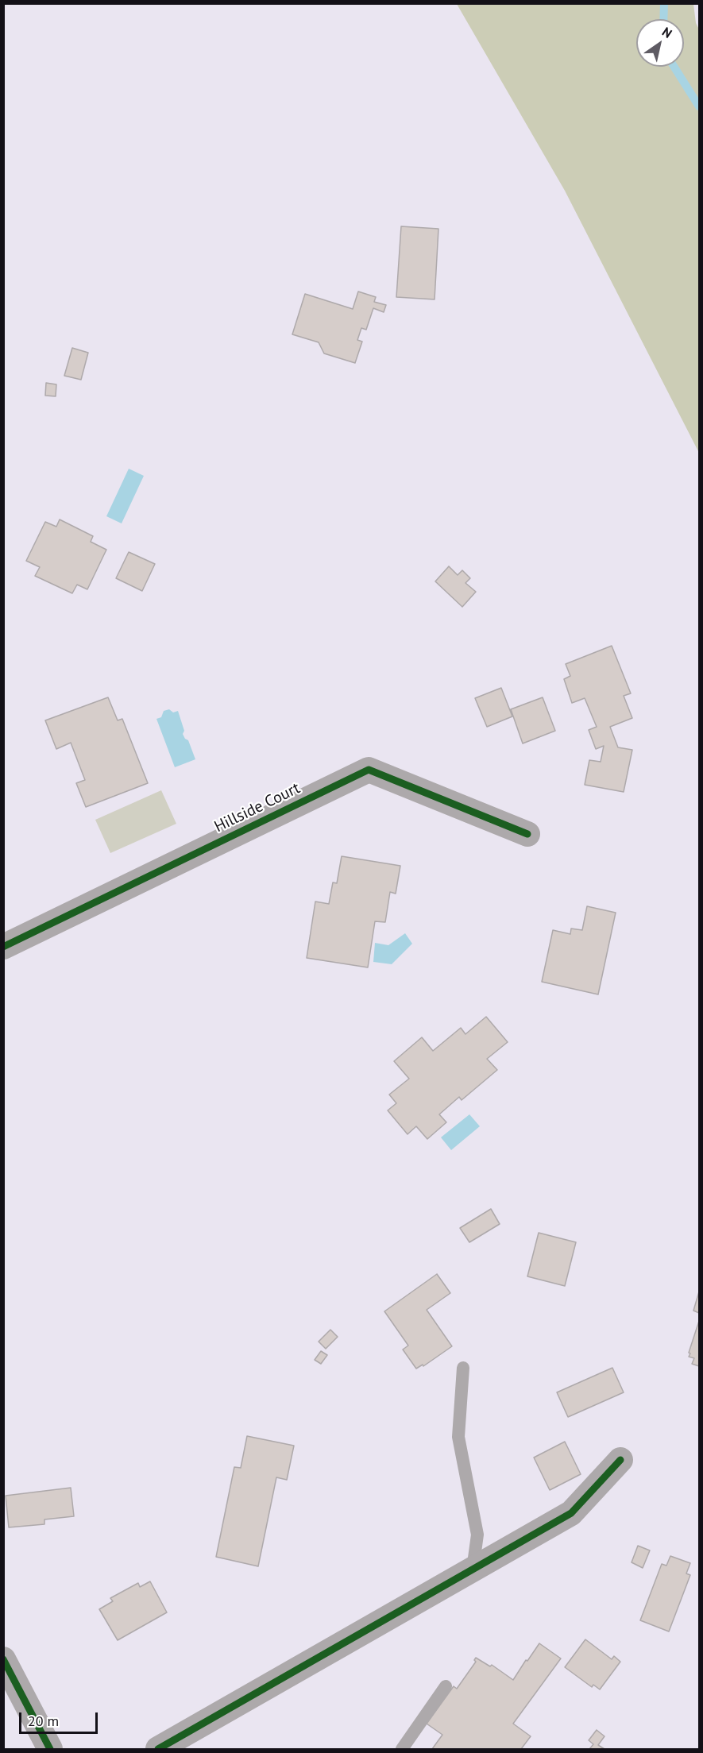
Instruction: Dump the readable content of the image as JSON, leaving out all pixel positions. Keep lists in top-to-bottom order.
{
  "streets": {
    "street": ["Hillside Court"]
  },
  "scale_bar": "20 m",
  "north": "top right"
}
